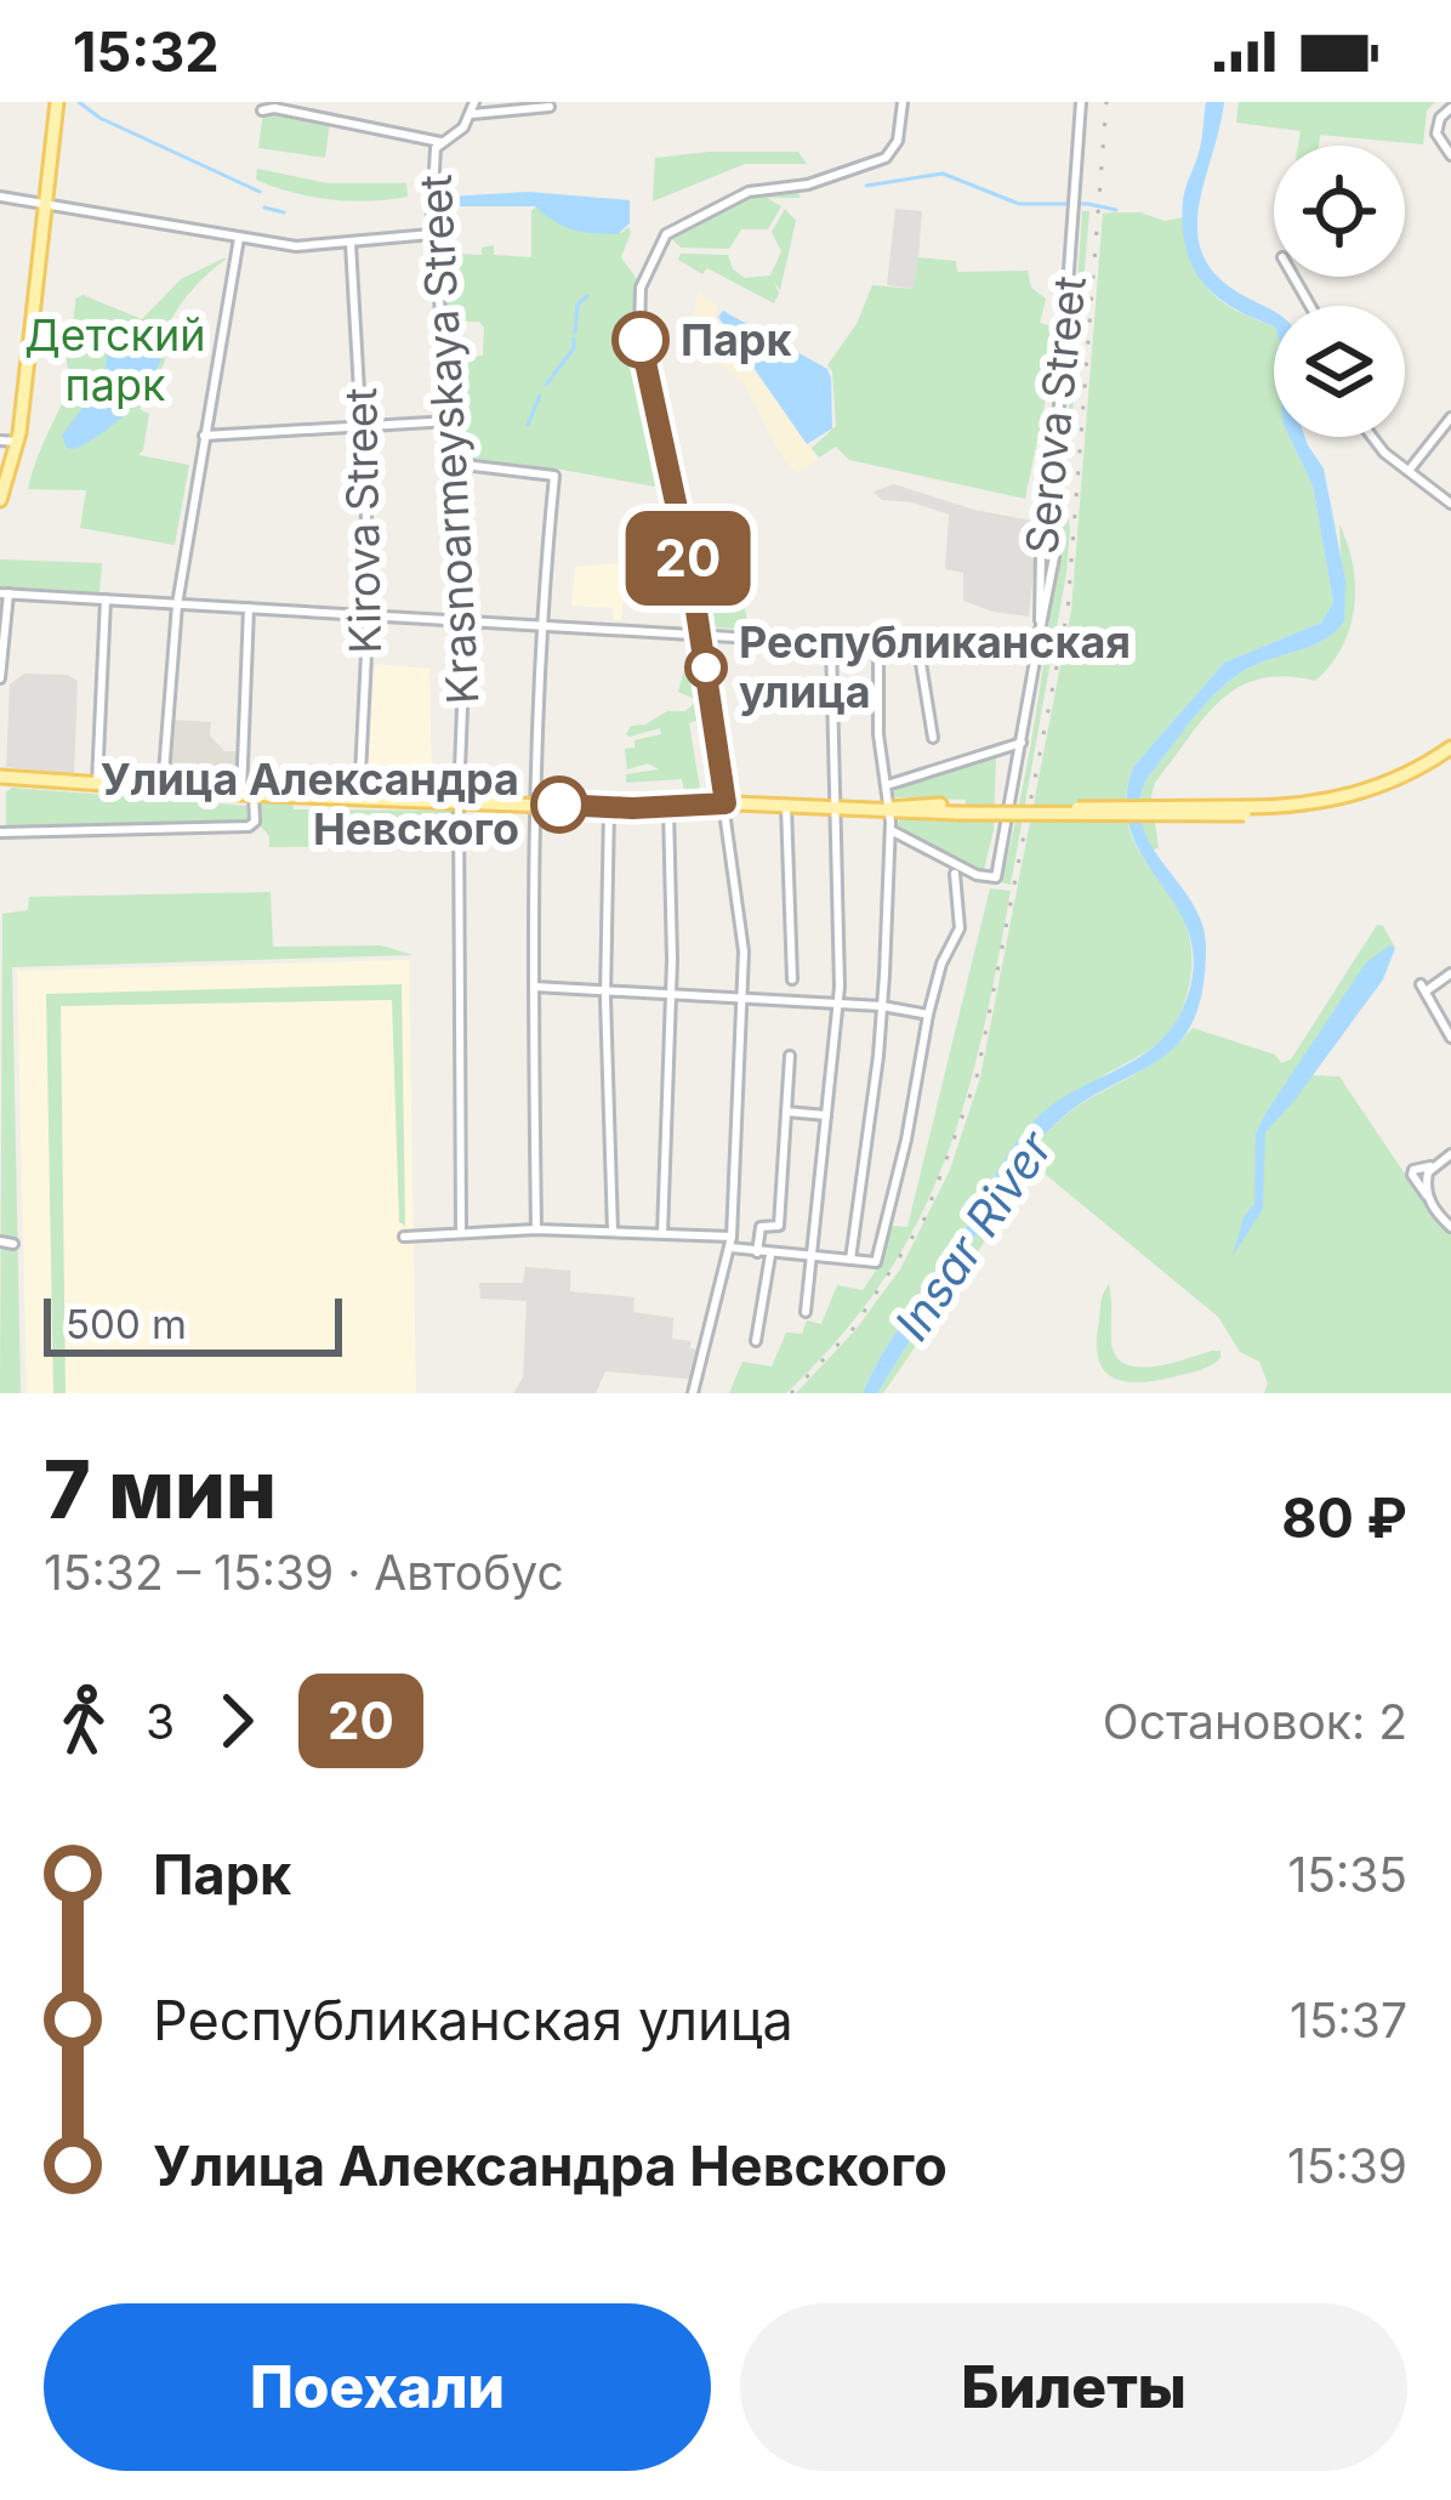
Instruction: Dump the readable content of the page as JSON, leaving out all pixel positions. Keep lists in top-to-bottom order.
{
  "streets": {
    "street": ["Serova Street", "Krasnoarmeyskaya Street", "Kirova Street"]
  },
  "water": ["Insar River"],
  "parks": ["Детский парк"],
  "places": ["Парк", "Республиканская улица", "Улица Александра Невского"],
  "lines": ["bus line 20"],
  "scale_bar": "500 m",
  "page": {
    "status": "15:32",
    "on_map": "20",
    "scale": "500 m",
    "heading": ["7 мин", "15:32 – 15:39 · Автобус", "80 ₽"],
    "legs": ["3", "20", "Остановок: 2"],
    "list": [
      {
        "name": "Парк",
        "value": "15:35"
      },
      {
        "name": "Республиканская улица",
        "value": "15:37"
      },
      {
        "name": "Улица Александра Невского",
        "value": "15:39"
      }
    ],
    "buttons": ["Поехали", "Билеты"]
  }
}
